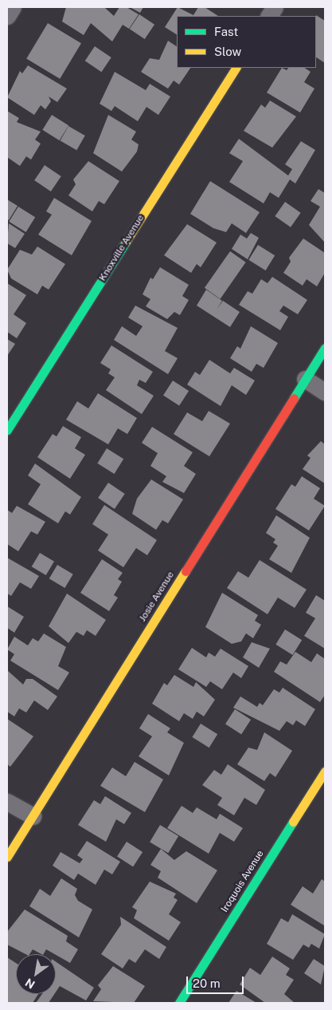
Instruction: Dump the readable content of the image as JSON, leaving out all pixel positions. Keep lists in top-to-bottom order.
{
  "streets": {
    "street": ["Knoxville Avenue", "Josie Avenue", "Iroquois Avenue"]
  },
  "legend": ["Fast", "Slow"],
  "scale_bar": "20 m",
  "north": "bottom left"
}
